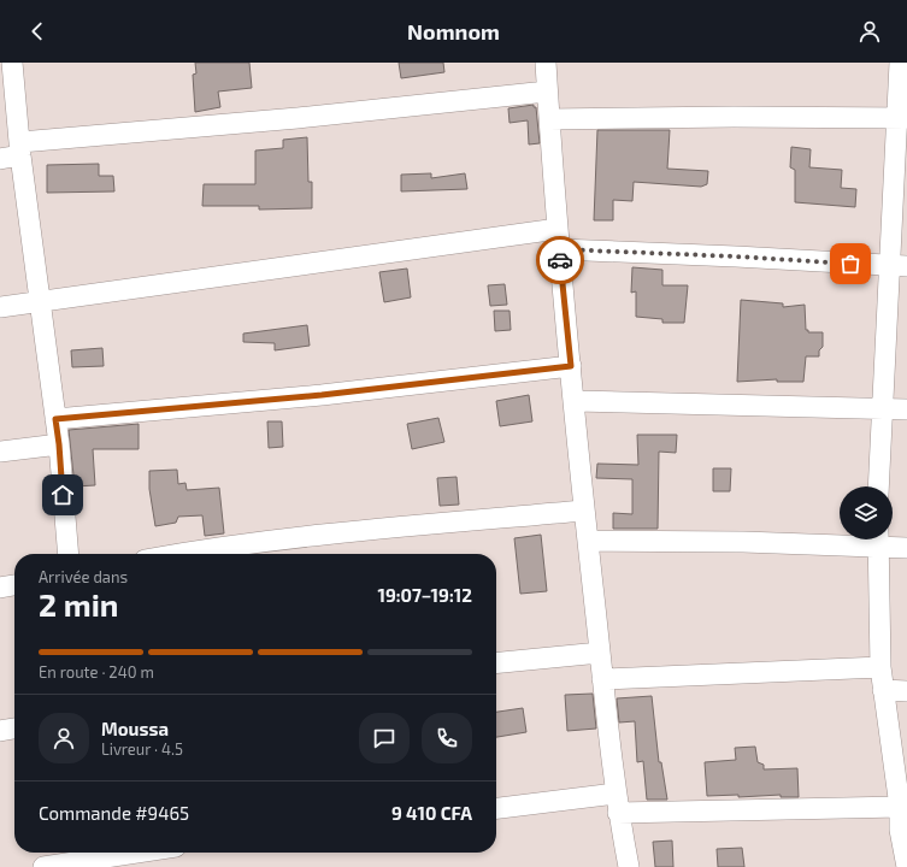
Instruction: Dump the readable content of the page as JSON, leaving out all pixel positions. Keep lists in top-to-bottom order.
{
  "page": {
    "header": "Nomnom",
    "heading": ["2 min", "Arrivée dans", "19:07–19:12"],
    "panel": [
      "Moussa",
      "Livreur · 4.5",
      "Commande #9465",
      "9 410 CFA"
    ],
    "bar": "En route · 240 m"
  }
}
